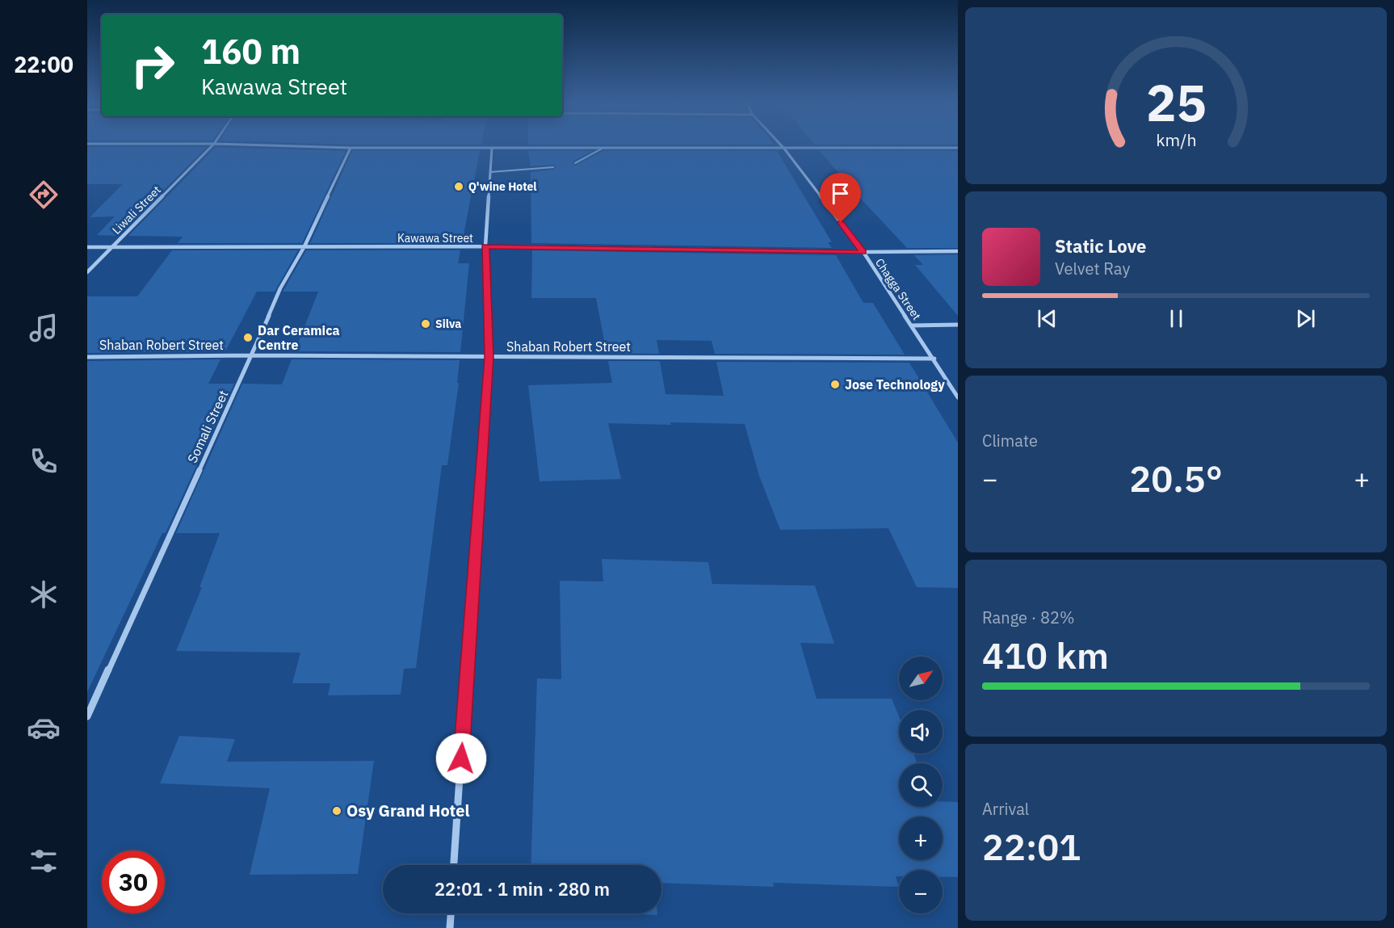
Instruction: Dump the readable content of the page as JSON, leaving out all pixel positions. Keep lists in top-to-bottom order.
{
  "streets": {
    "street": [
      "Liwali Street",
      "Kawawa Street",
      "Chagga Street",
      "Shaban Robert Street",
      "Somali Street"
    ]
  },
  "crossings": [
    ["Liwali Street", "Kawawa Street"],
    ["Kawawa Street", "Chagga Street"],
    ["Kawawa Street", "Somali Street"],
    ["Chagga Street", "Shaban Robert Street"],
    ["Shaban Robert Street", "Somali Street"]
  ],
  "places": [
    "Q'wine Hotel",
    "Silva",
    "Dar Ceramica Centre",
    "Jose Technology",
    "Osy Grand Hotel"
  ],
  "north": "top right",
  "page": {
    "tabs": "22:00",
    "turn": ["160 m", "Kawawa Street"],
    "song": ["Static Love", "Velvet Ray"],
    "tile": [
      "Climate",
      ["Range · 82%", "410 km"],
      ["Arrival", "22:01"]
    ],
    "heat": ["−", "20.5°", "+"],
    "map_buttons": ["+", "−"],
    "limit": "30",
    "trip": "22:01 · 1 min · 280 m",
    "gauge": ["25", "km/h"]
  }
}
